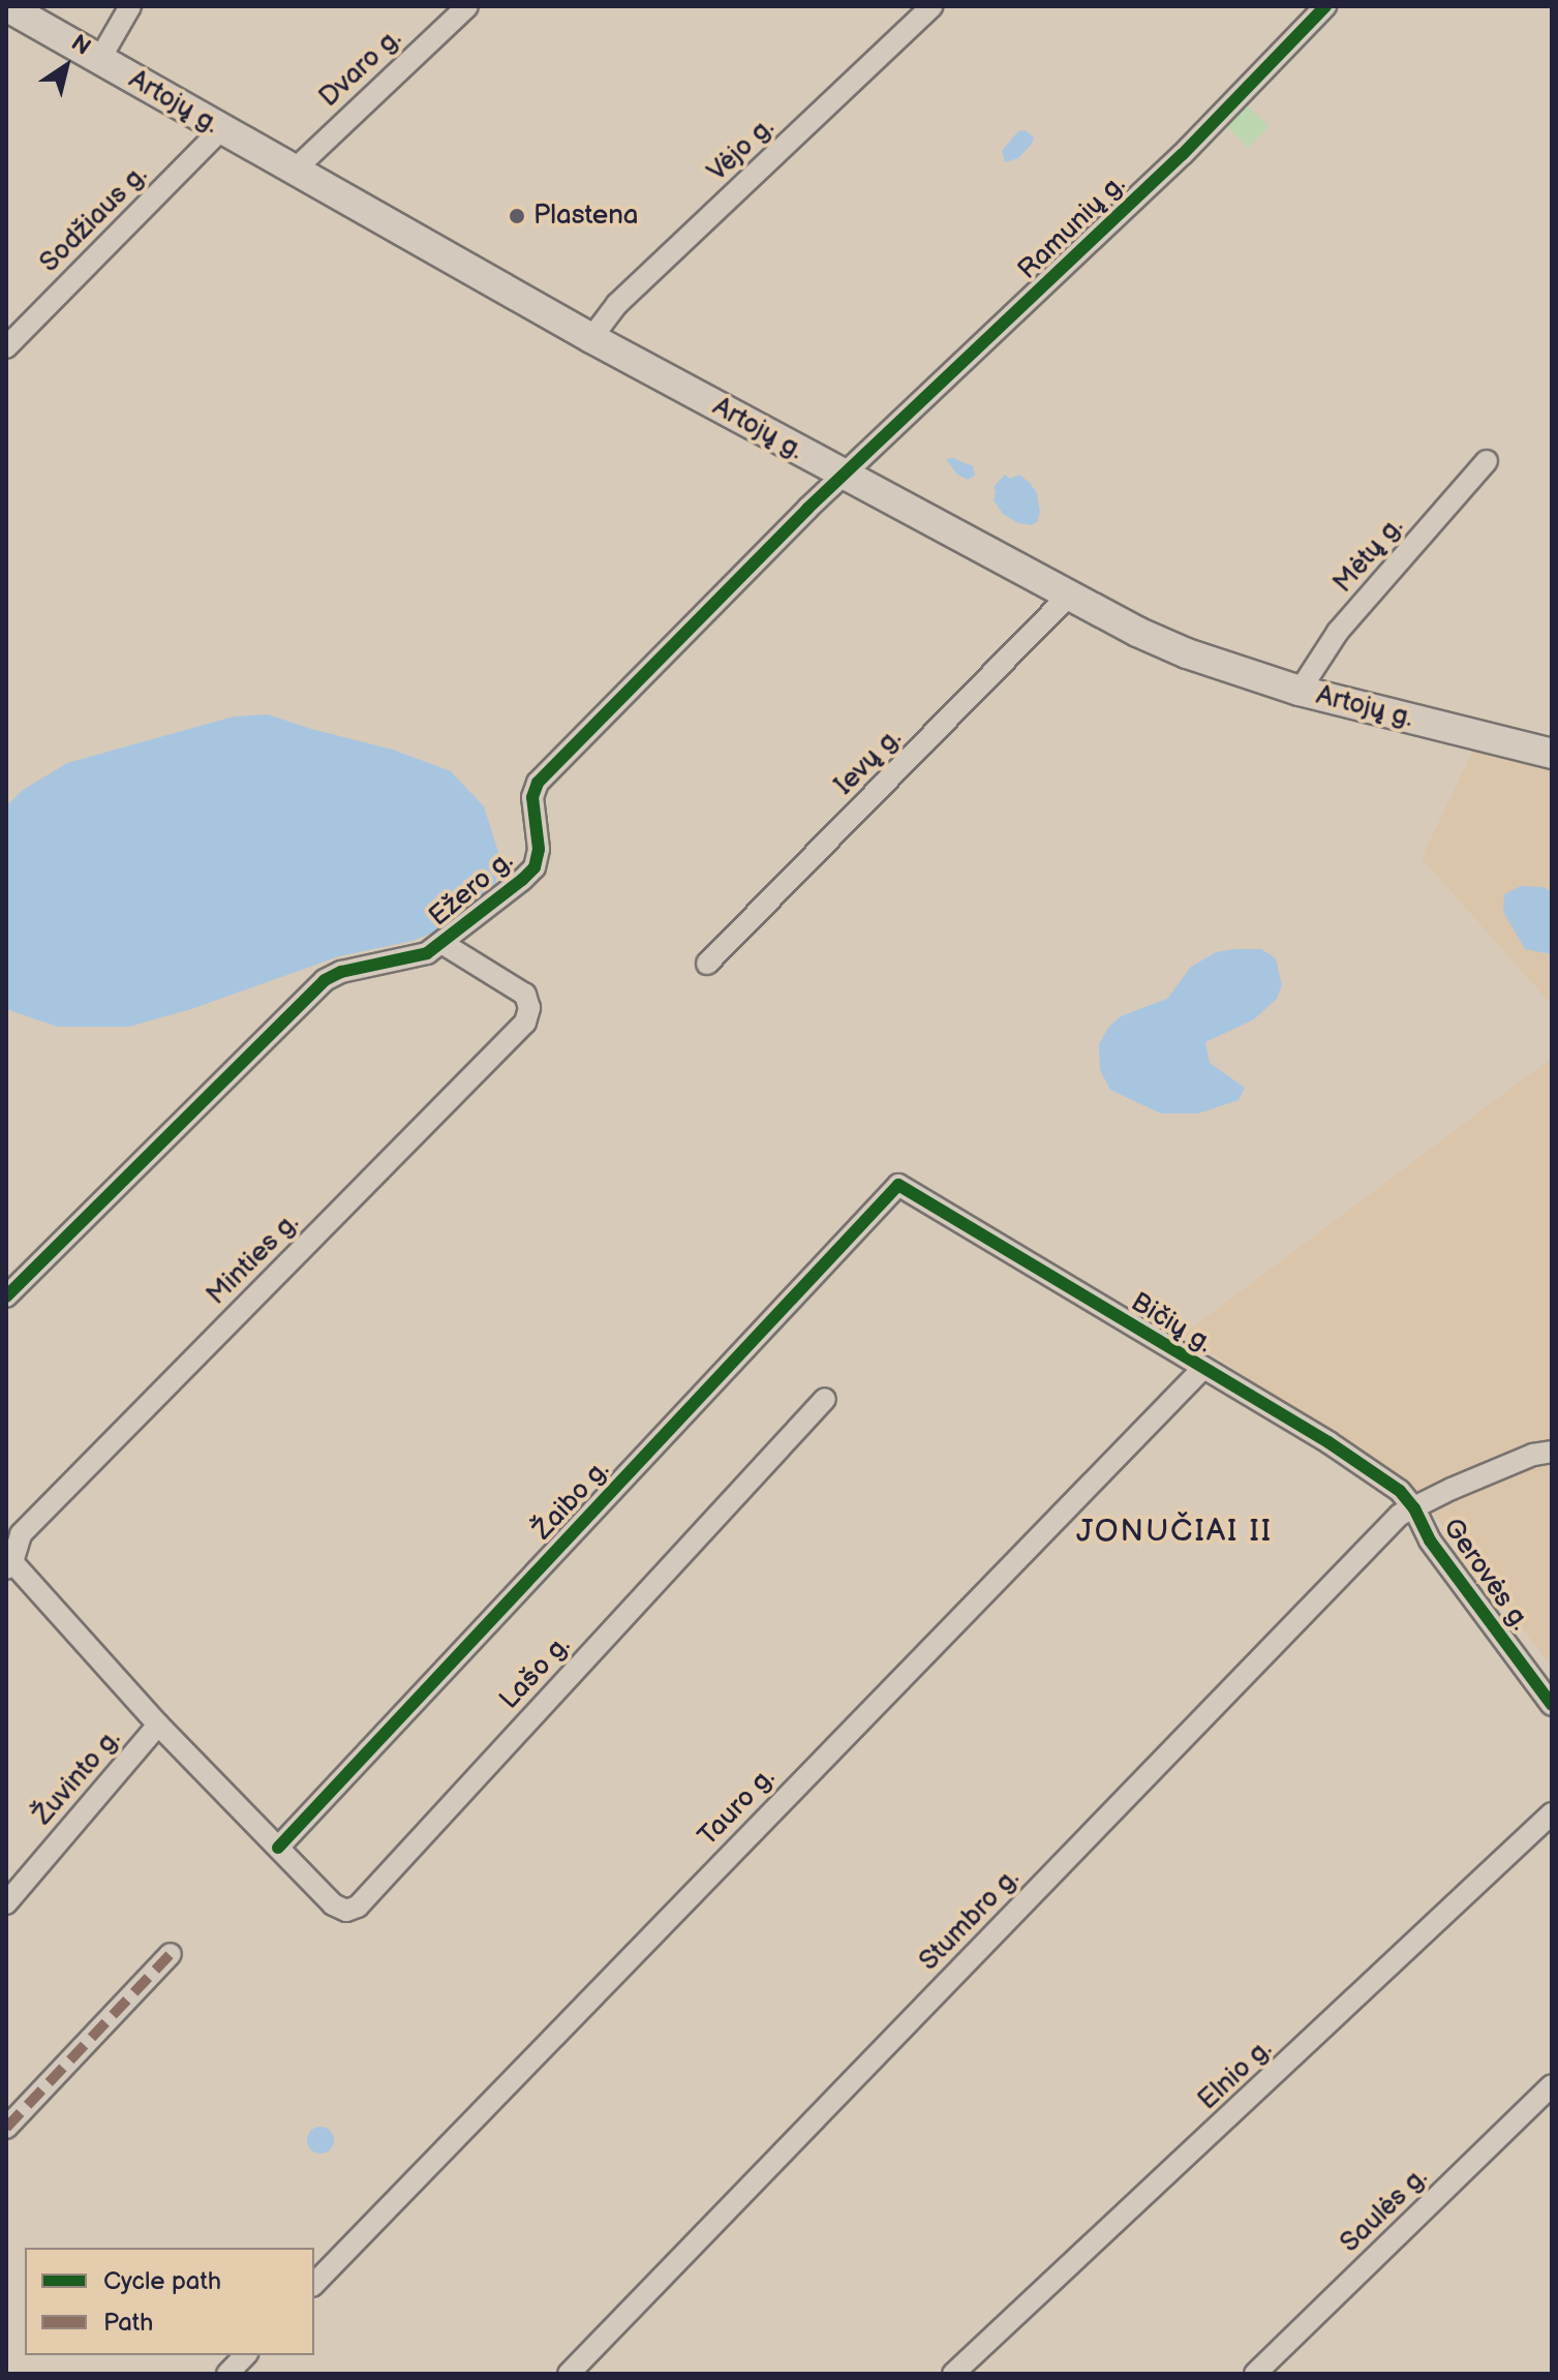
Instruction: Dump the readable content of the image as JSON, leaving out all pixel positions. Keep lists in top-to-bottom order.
{
  "streets": {
    "main road": ["Artojų g."],
    "street": [
      "Dvaro g.",
      "Vėjo g.",
      "Sodžiaus g.",
      "Ramunių g.",
      "Mėtų g.",
      "Ievų g.",
      "Ežero g.",
      "Minties g.",
      "Bičių g.",
      "Žaibo g.",
      "Gerovės g.",
      "Lašo g.",
      "Žuvinto g.",
      "Tauro g.",
      "Stumbro g.",
      "Elnio g.",
      "Saulės g."
    ]
  },
  "crossings": [
    ["Dvaro g.", "Artojų g."],
    ["Artojų g.", "Vėjo g."],
    ["Artojų g.", "Sodžiaus g."],
    ["Artojų g.", "Ramunių g."],
    ["Artojų g.", "Mėtų g."],
    ["Artojų g.", "Ievų g."],
    ["Artojų g.", "Ežero g."],
    ["Ramunių g.", "Ežero g."],
    ["Ežero g.", "Minties g."],
    ["Bičių g.", "Žaibo g."],
    ["Bičių g.", "Gerovės g."],
    ["Bičių g.", "Tauro g."],
    ["Bičių g.", "Stumbro g."],
    ["Žaibo g.", "Lašo g."],
    ["Gerovės g.", "Stumbro g."]
  ],
  "districts": ["JONUČIAI II"],
  "places": ["Plastena"],
  "legend": ["Cycle path", "Path"],
  "north": "top right"
}
